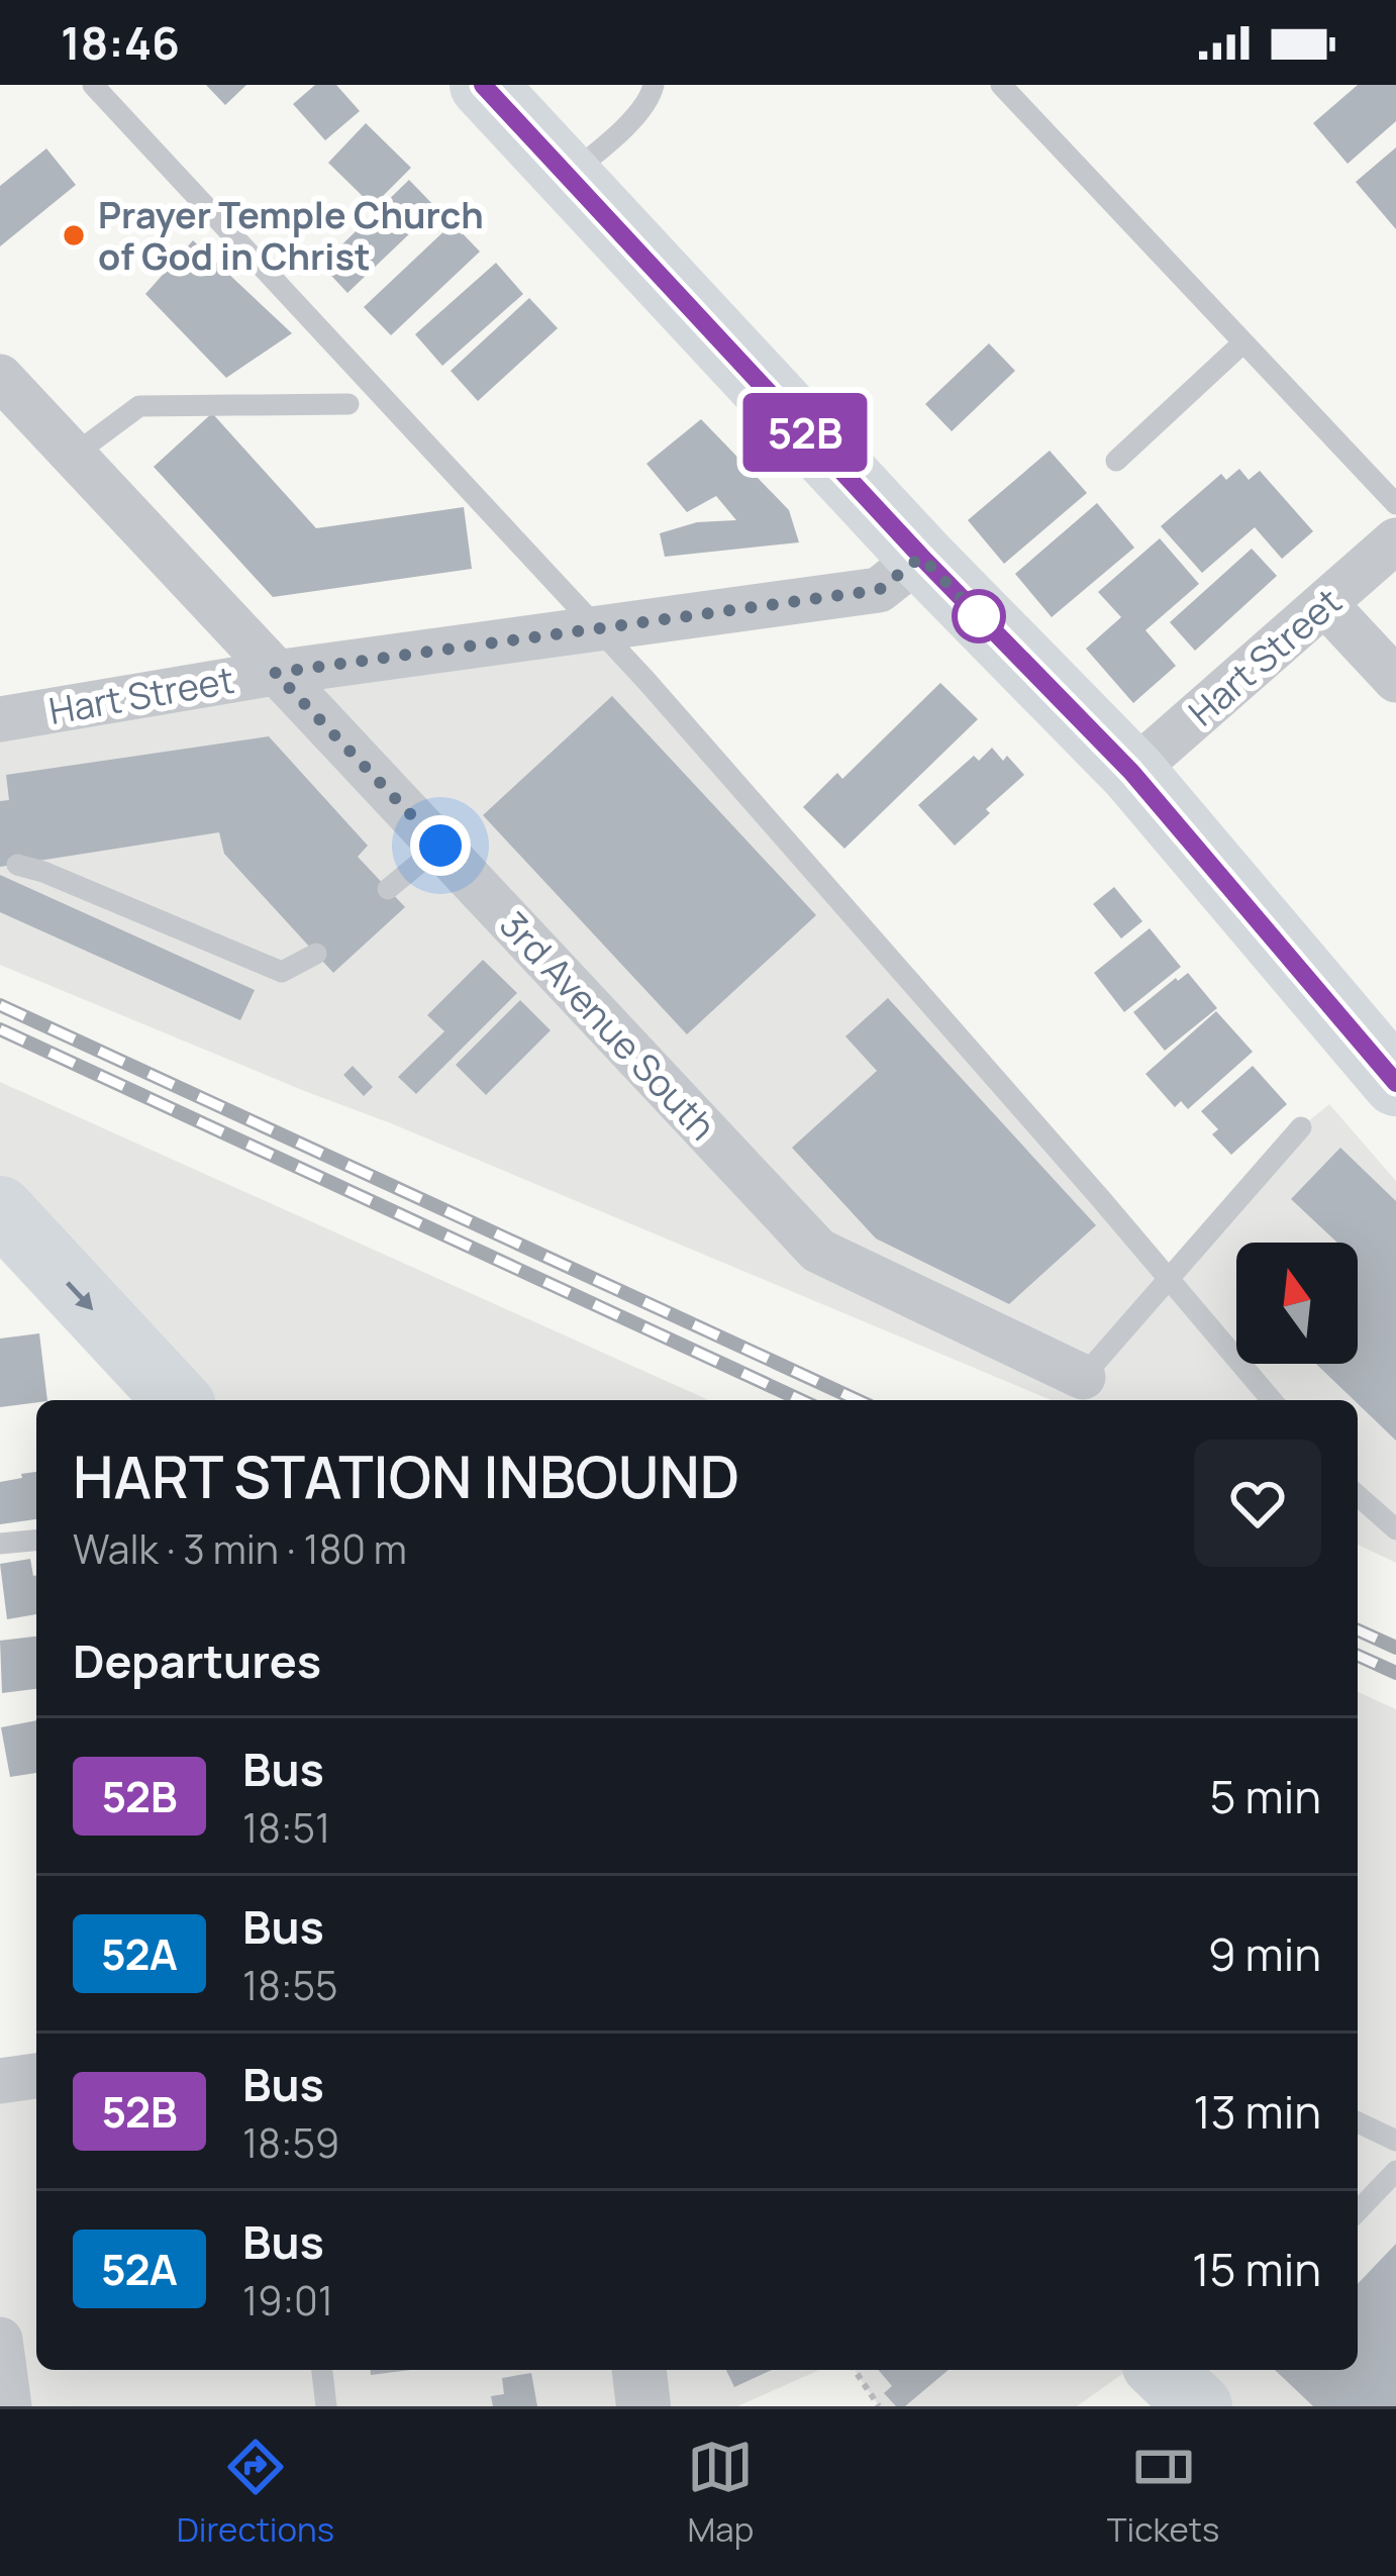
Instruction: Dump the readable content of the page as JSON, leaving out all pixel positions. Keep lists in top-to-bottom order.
{
  "streets": {
    "street": ["Hart Street", "3rd Avenue South"]
  },
  "crossings": [
    ["Hart Street", "3rd Avenue South"]
  ],
  "places": ["Prayer Temple Church of God in Christ"],
  "lines": ["bus line 52B"],
  "north": "top",
  "page": {
    "status": "18:46",
    "on_map": "52B",
    "heading": [
      ["HART STATION INBOUND", "Walk · 3 min · 180 m"],
      "Departures"
    ],
    "list": [
      {
        "mark": "52B",
        "name": "Bus",
        "note": "18:51",
        "value": "5 min"
      },
      {
        "mark": "52A",
        "name": "Bus",
        "note": "18:55",
        "value": "9 min"
      },
      {
        "mark": "52B",
        "name": "Bus",
        "note": "18:59",
        "value": "13 min"
      },
      {
        "mark": "52A",
        "name": "Bus",
        "note": "19:01",
        "value": "15 min"
      }
    ],
    "tabs": ["Directions", "Map", "Tickets"]
  }
}
